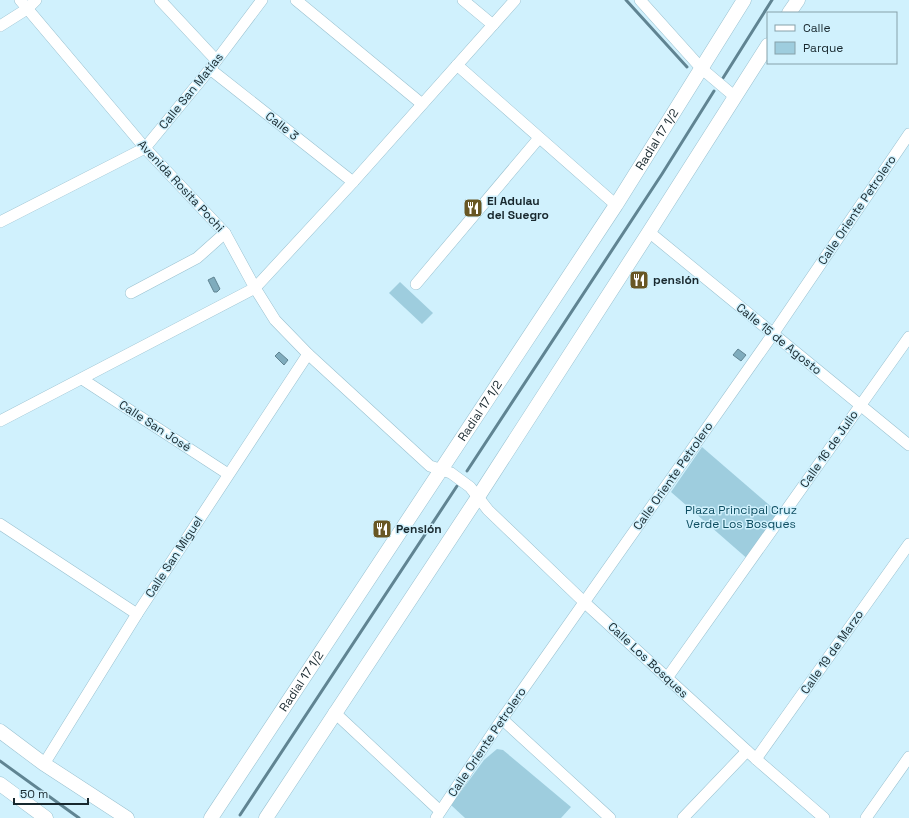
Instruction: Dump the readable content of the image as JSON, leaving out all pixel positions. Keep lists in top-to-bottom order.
{
  "streets": {
    "main road": ["Radial 17 1/2"],
    "street": [
      "Calle San Matías",
      "Calle 3",
      "Avenida Rosita Pochi",
      "Calle Oriente Petrolero",
      "Calle 15 de Agosto",
      "Calle San José",
      "Calle 16 de Julio",
      "Calle San Miguel",
      "Calle 19 de Marzo",
      "Calle Los Bosques"
    ]
  },
  "crossings": [
    ["Calle San Matías", "Calle 3"],
    ["Calle San Matías", "Avenida Rosita Pochi"],
    ["Radial 17 1/2", "Avenida Rosita Pochi"],
    ["Avenida Rosita Pochi", "Calle San Miguel"],
    ["Avenida Rosita Pochi", "Calle Los Bosques"],
    ["Calle Oriente Petrolero", "Calle 15 de Agosto"],
    ["Calle Oriente Petrolero", "Calle Los Bosques"],
    ["Calle 15 de Agosto", "Calle 16 de Julio"],
    ["Calle San José", "Calle San Miguel"],
    ["Calle 16 de Julio", "Calle Los Bosques"],
    ["Calle 19 de Marzo", "Calle Los Bosques"]
  ],
  "parks": ["Plaza Principal Cruz Verde Los Bosques"],
  "places": {
    "restaurant": ["El Adulau del Suegro", "pensión", "Pensión"]
  },
  "legend": ["Calle", "Parque"],
  "scale_bar": "50 m"
}
